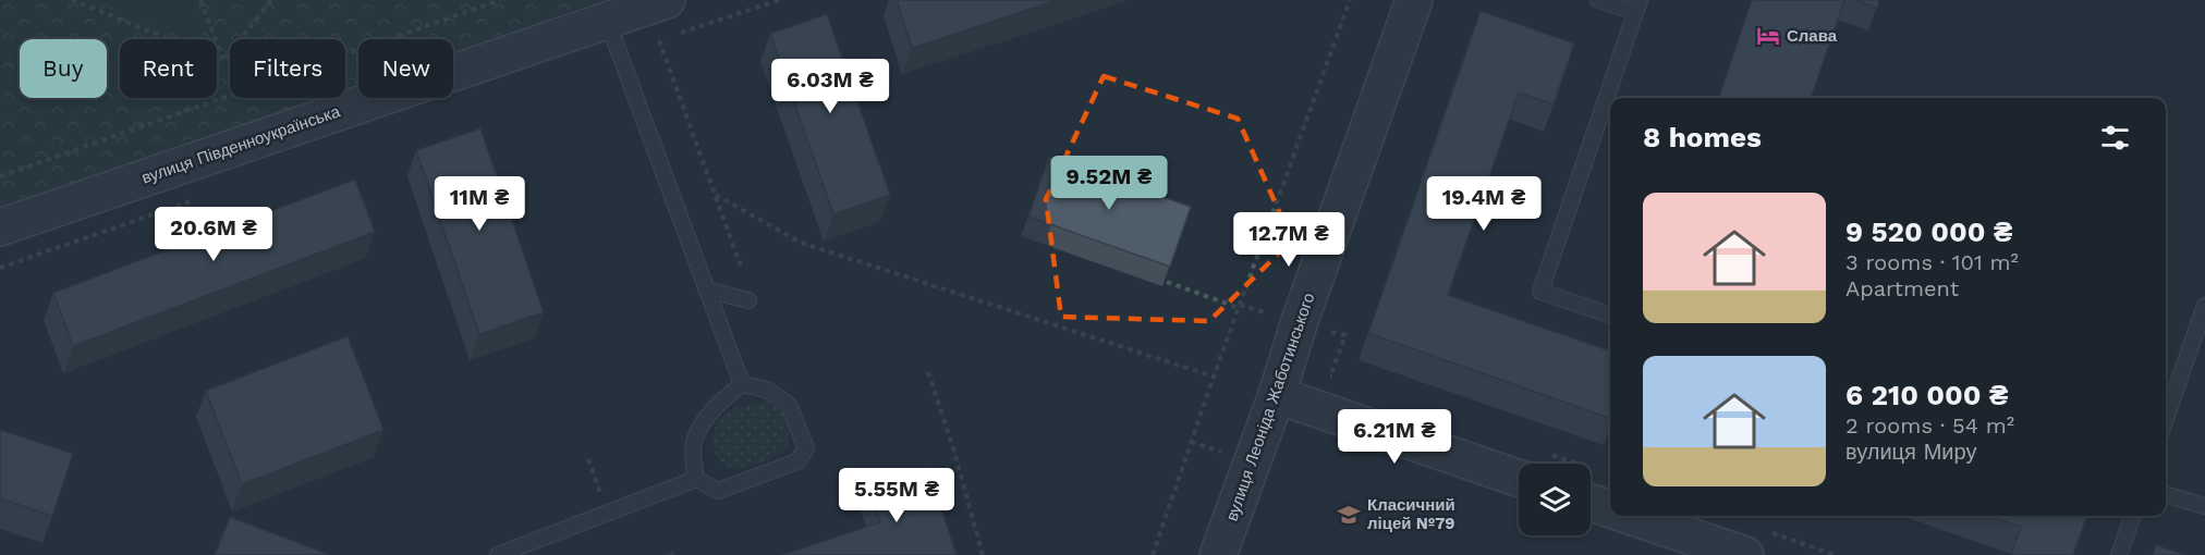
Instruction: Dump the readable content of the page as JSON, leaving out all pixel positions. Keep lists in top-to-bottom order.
{
  "streets": {
    "street": ["вулиця Південноукраїнська", "вулиця Леоніда Жаботинського"]
  },
  "places": {
    "hotel": ["Слава"],
    "school or university": ["Класичний ліцей №79"]
  },
  "page": {
    "chip": [
      "Buy",
      "Rent",
      "Filters",
      "New"
    ],
    "price": [
      "6.03M ₴",
      "9.52M ₴",
      "11M ₴",
      "19.4M ₴",
      "20.6M ₴",
      "12.7M ₴",
      "6.21M ₴",
      "5.55M ₴"
    ],
    "heading": "8 homes",
    "list": [
      {
        "name": "9 520 000 ₴",
        "note": "3 rooms · 101 m² · Apartment"
      },
      {
        "name": "6 210 000 ₴",
        "note": "2 rooms · 54 m² · вулиця Миру"
      }
    ]
  }
}
